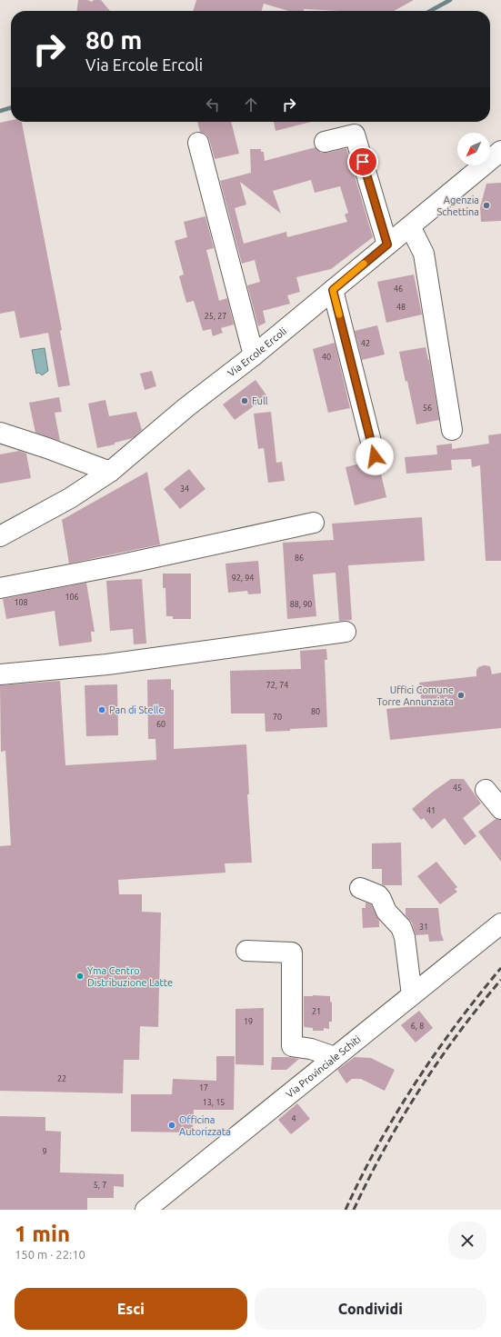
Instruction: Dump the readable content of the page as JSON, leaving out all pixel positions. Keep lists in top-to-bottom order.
{
  "streets": {
    "street": ["Via Ercole Ercoli", "Via Provinciale Schiti"]
  },
  "places": [
    "Agenzia Schettina",
    "Full",
    "Uffici Comune Torre Annunziata",
    "Pan di Stelle",
    "Yma Centro Distribuzione Latte",
    "Officina Autorizzata"
  ],
  "house_numbers": [
    "46",
    "48",
    "25, 27",
    "42",
    "40",
    "56",
    "34",
    "86",
    "92, 94",
    "106",
    "108",
    "88, 90",
    "72, 74",
    "80",
    "70",
    "60",
    "45",
    "41",
    "31",
    "21",
    "19",
    "6, 8",
    "22",
    "17",
    "13, 15",
    "4",
    "9",
    "5, 7"
  ],
  "north": "bottom left",
  "page": {
    "turn": ["80 m", "Via Ercole Ercoli"],
    "heading": ["1 min", "150 m · 22:10"],
    "buttons": ["Esci", "Condividi"]
  }
}
